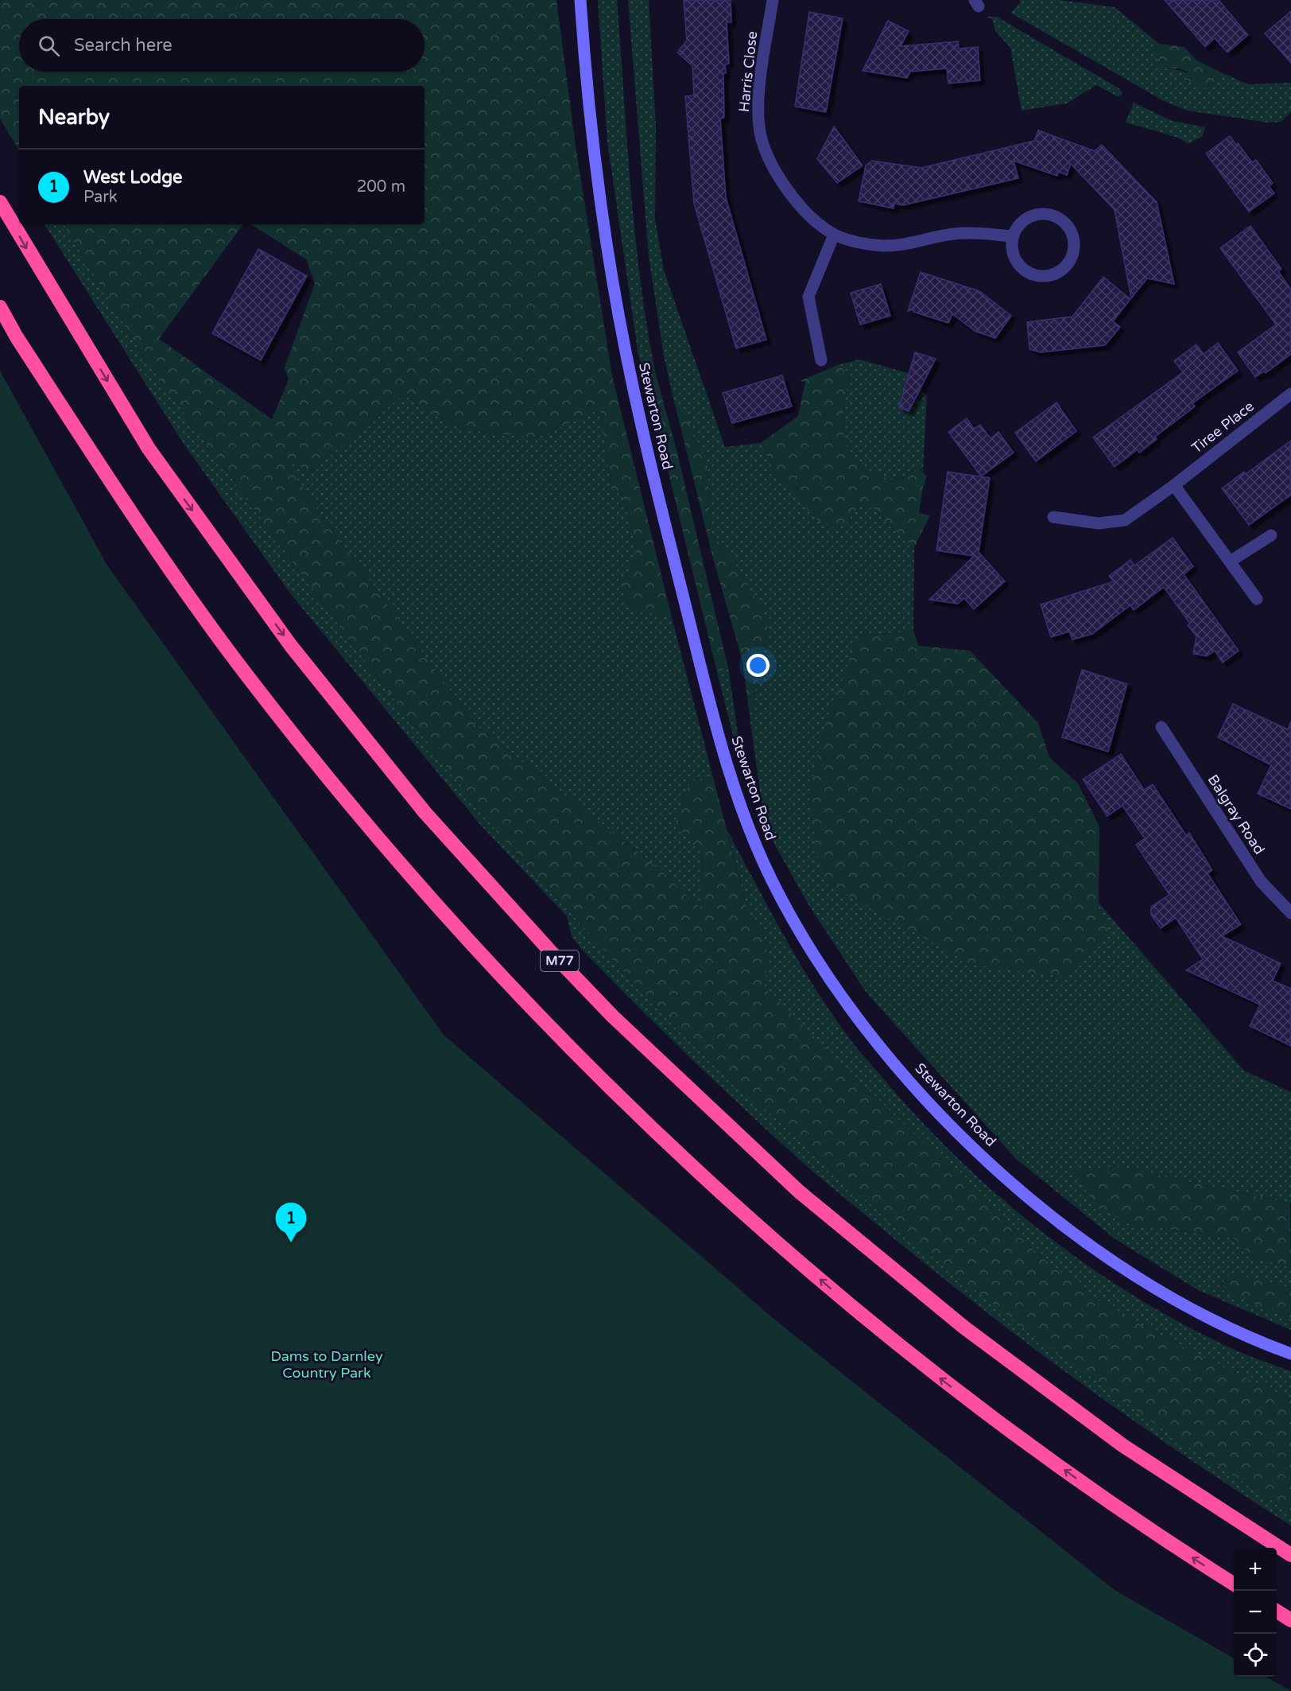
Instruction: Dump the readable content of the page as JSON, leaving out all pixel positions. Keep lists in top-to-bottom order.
{
  "streets": {
    "highway": ["M77"],
    "main road": ["Stewarton Road"],
    "street": ["Harris Close", "Tiree Place", "Balgray Road"]
  },
  "parks": ["Dams to Darnley Country Park"],
  "page": {
    "search": "Search here",
    "heading": "Nearby",
    "list": [
      {
        "mark": "1",
        "name": "West Lodge",
        "note": "Park",
        "value": "200 m"
      }
    ],
    "pins": "1",
    "map_buttons": ["+", "−"]
  }
}
